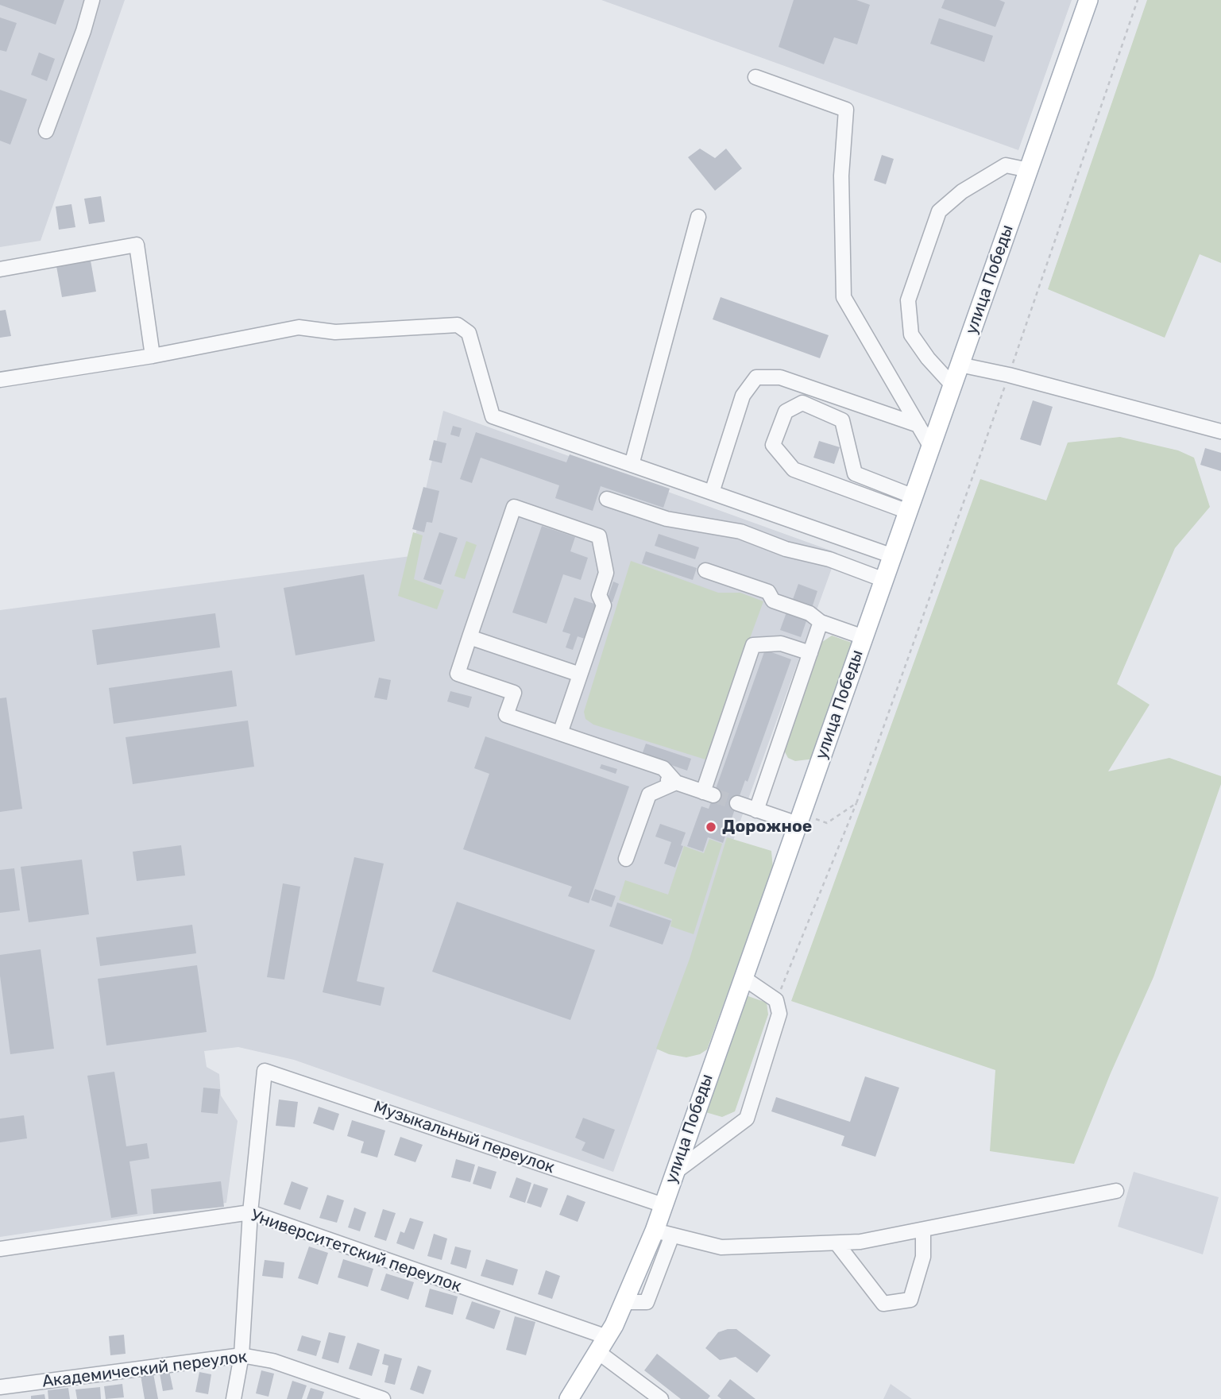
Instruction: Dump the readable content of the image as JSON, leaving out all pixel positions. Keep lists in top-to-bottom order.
{
  "streets": {
    "main road": ["улица Победы"],
    "street": ["Музыкальный переулок", "Университетский переулок", "Академический переулок"]
  },
  "crossings": [
    ["улица Победы", "Музыкальный переулок"],
    ["улица Победы", "Университетский переулок"],
    ["Музыкальный переулок", "Университетский переулок"]
  ],
  "places": ["Дорожное"]
}
